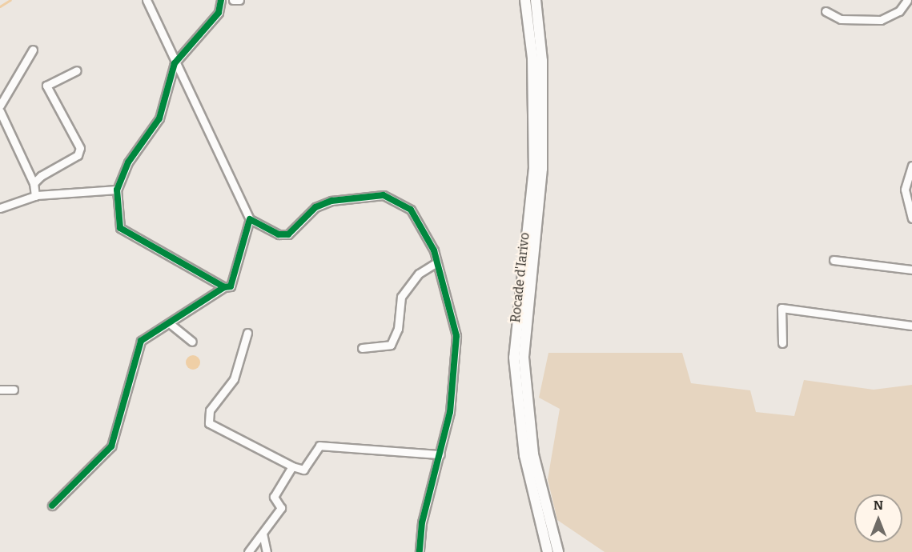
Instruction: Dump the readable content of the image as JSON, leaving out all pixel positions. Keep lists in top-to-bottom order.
{
  "streets": {
    "main road": ["Rocade d'Iarivo"]
  },
  "north": "top"
}
